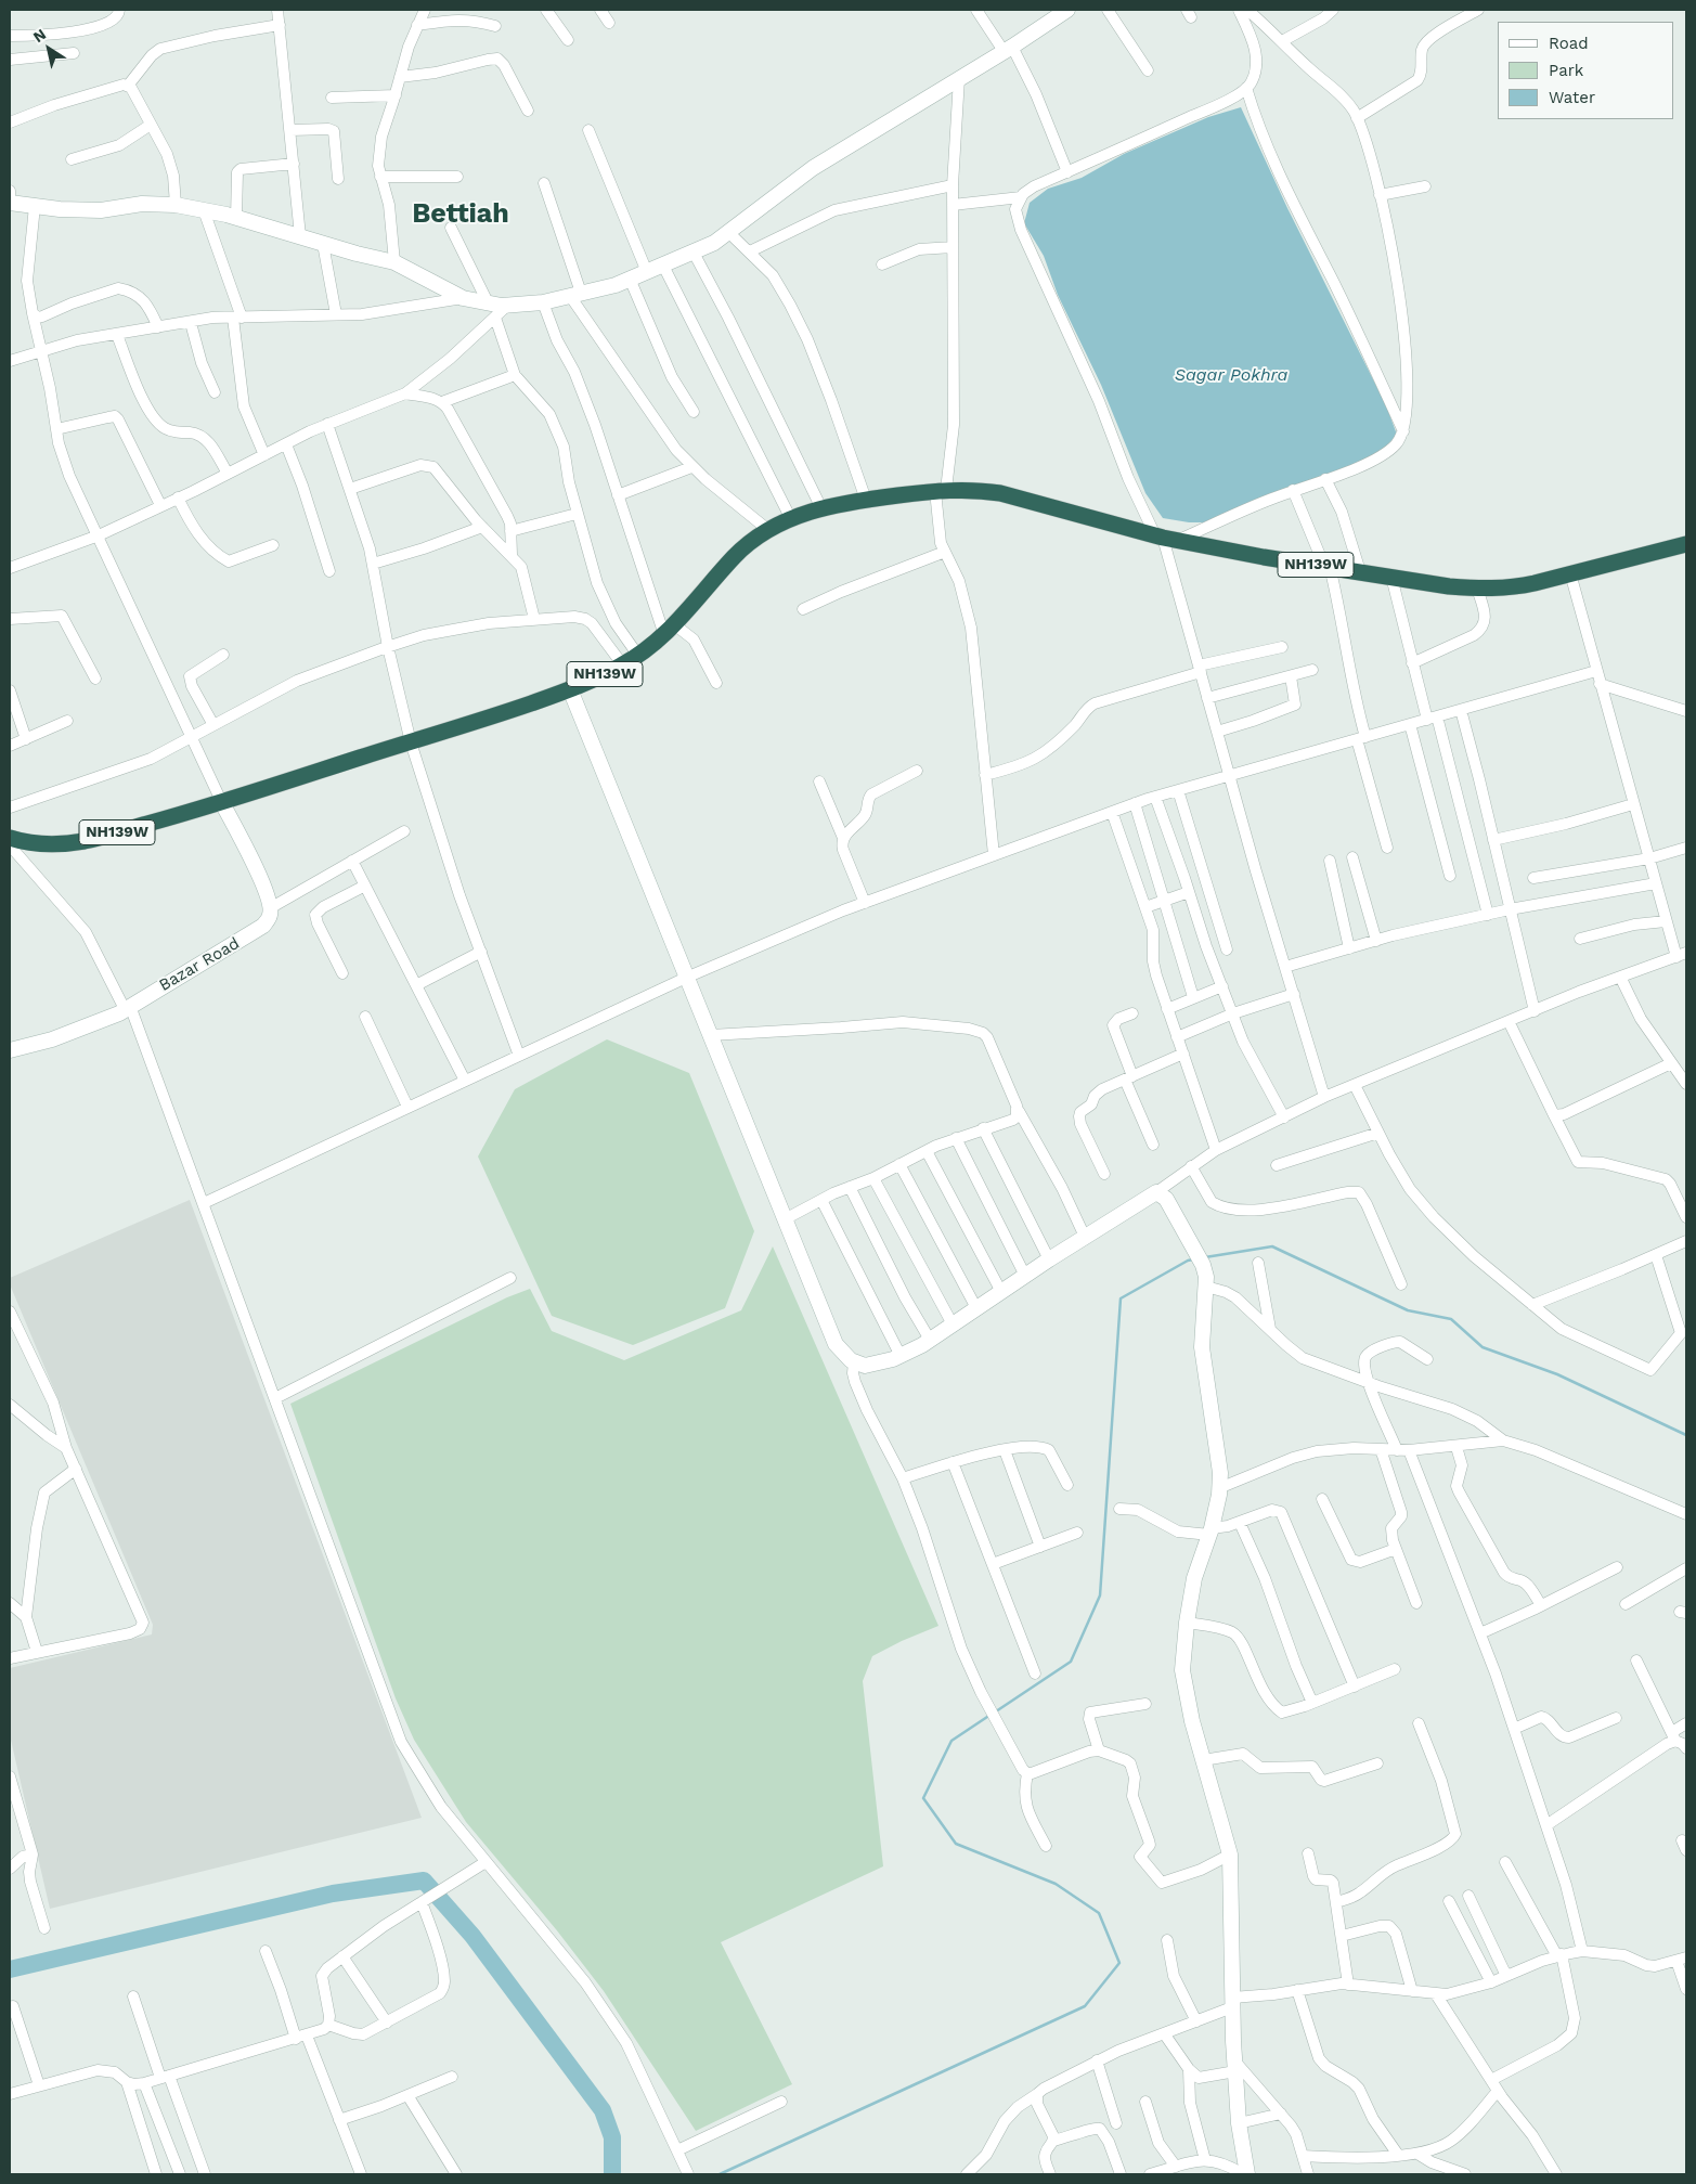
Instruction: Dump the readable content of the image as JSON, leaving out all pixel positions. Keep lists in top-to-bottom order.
{
  "streets": {
    "highway": ["NH139W"],
    "street": ["Bazar Road"]
  },
  "districts": ["Bettiah"],
  "water": ["Sagar Pokhra"],
  "legend": ["Road", "Park", "Water"],
  "north": "top left"
}
